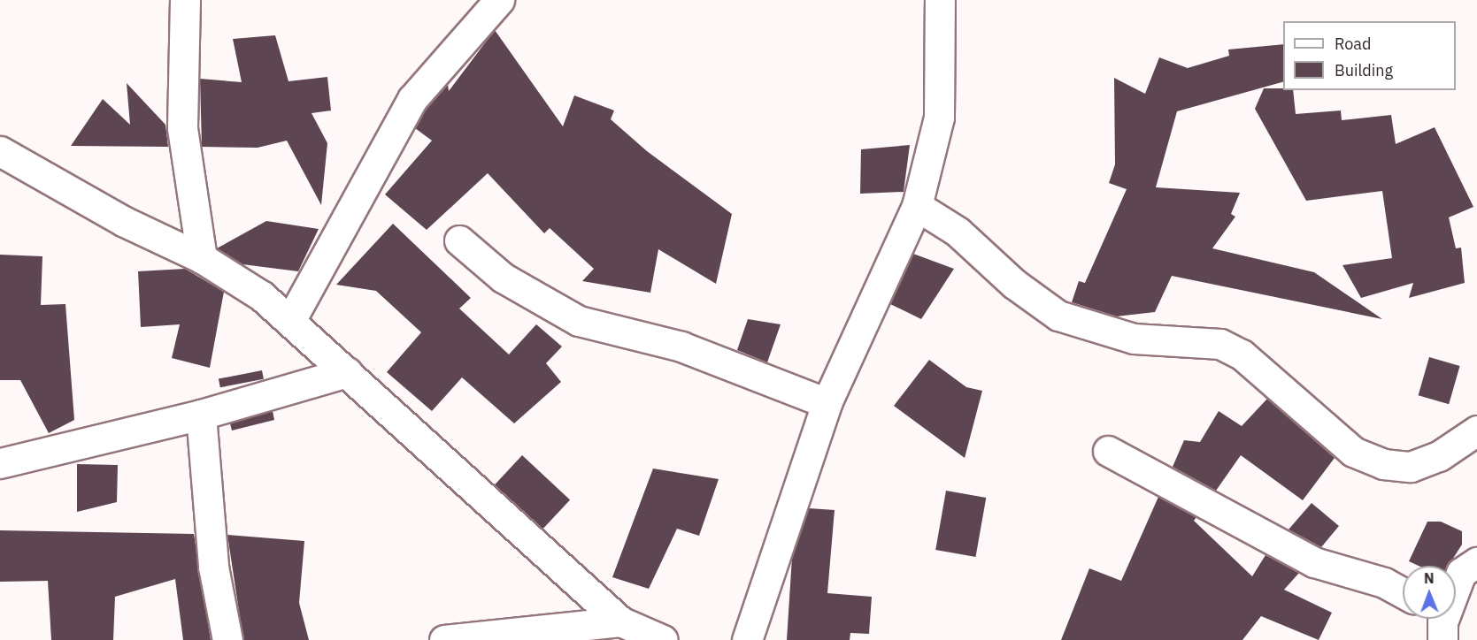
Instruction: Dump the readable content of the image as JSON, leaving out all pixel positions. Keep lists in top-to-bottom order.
{
  "legend": ["Road", "Building"],
  "north": "top"
}
